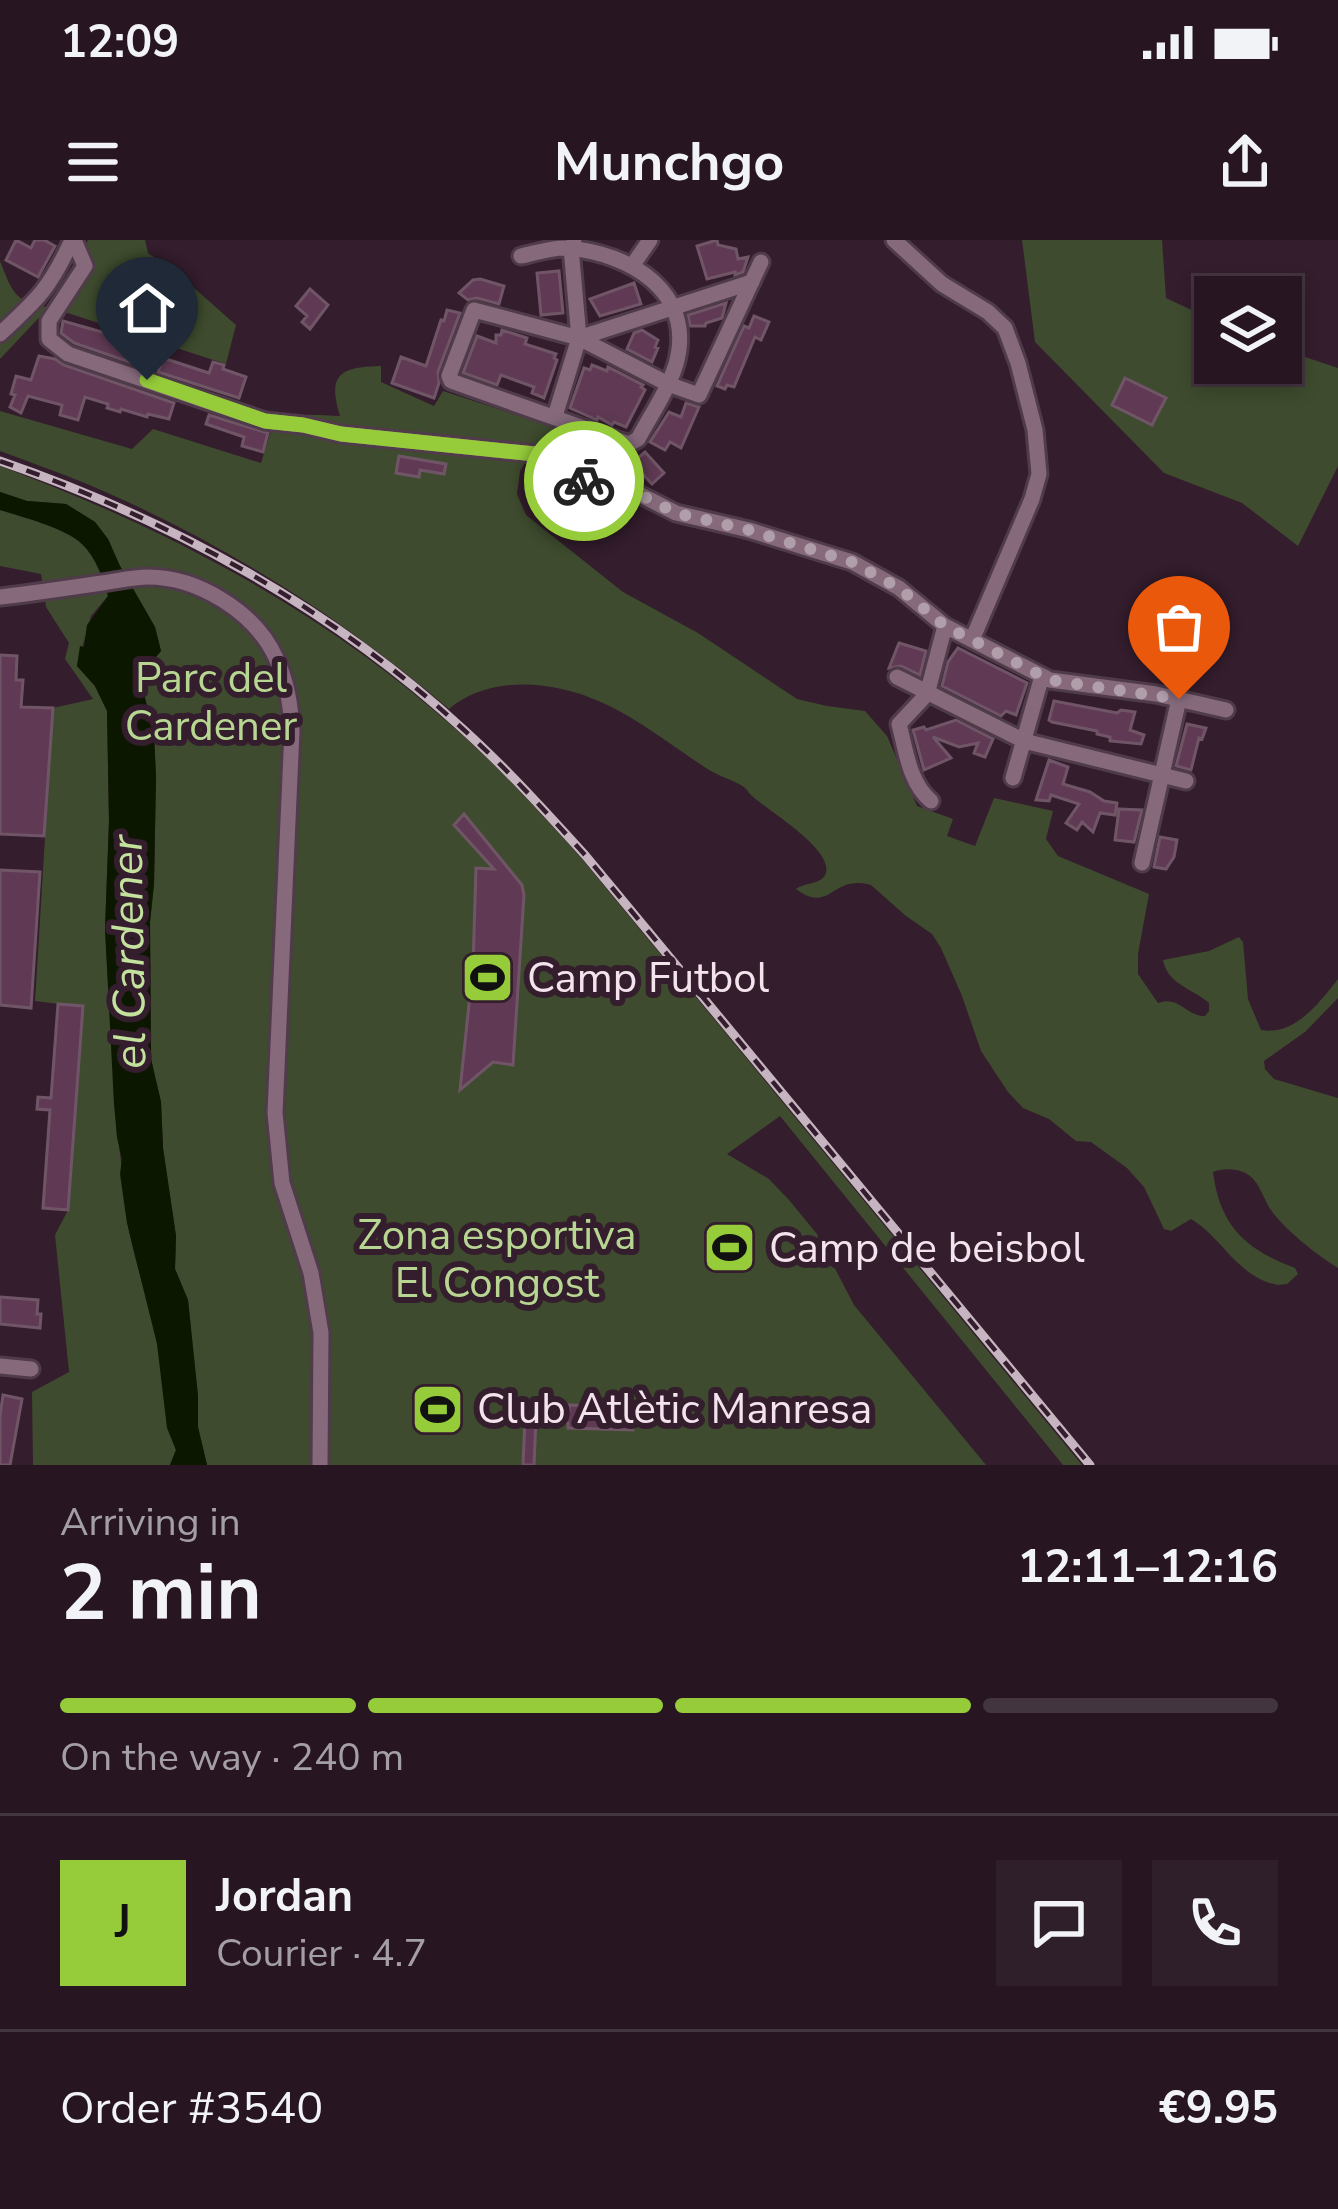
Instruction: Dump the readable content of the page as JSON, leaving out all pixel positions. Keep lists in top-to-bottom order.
{
  "water": ["el Cardener"],
  "parks": ["Parc del Cardener", "Zona esportiva El Congost"],
  "places": {
    "sports": ["Camp Futbol", "Camp de beisbol", "Club Atlètic Manresa"]
  },
  "page": {
    "status": "12:09",
    "header": "Munchgo",
    "heading": ["2 min", "Arriving in", "12:11–12:16"],
    "panel": [
      "Jordan",
      "Courier · 4.7",
      "Order #3540",
      "€9.95"
    ],
    "bar": "On the way · 240 m",
    "round": "J"
  }
}
